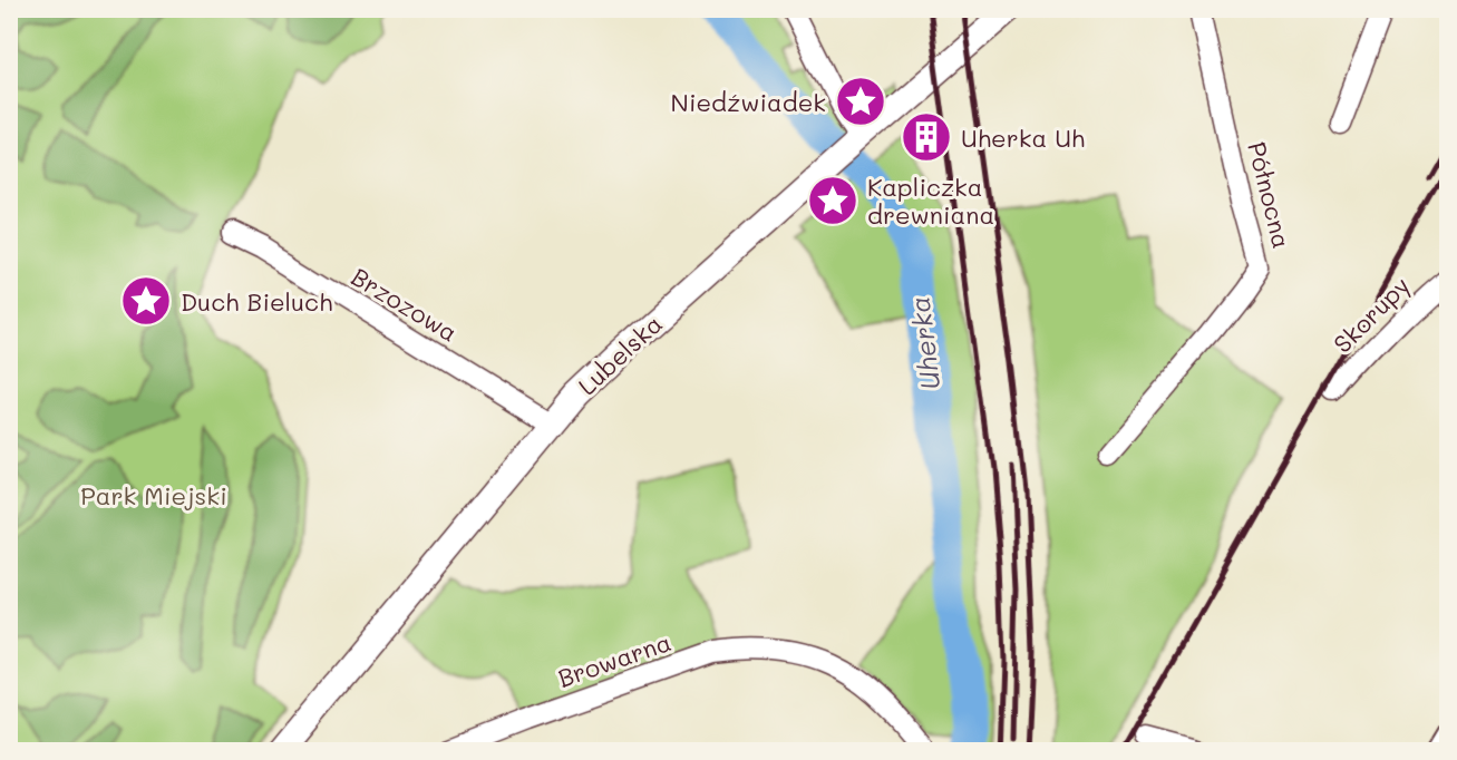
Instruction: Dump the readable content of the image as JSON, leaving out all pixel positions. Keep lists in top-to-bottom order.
{
  "streets": {
    "main road": ["Lubelska"],
    "street": [
      "Północna",
      "Brzozowa",
      "Skorupy",
      "Browarna"
    ]
  },
  "crossings": [
    ["Brzozowa", "Lubelska"]
  ],
  "water": ["Uherka"],
  "parks": ["Park Miejski"],
  "places": {
    "place": ["Niedźwiadek", "Kapliczka drewniana", "Duch Bieluch"],
    "building": ["Uherka Uh"]
  }
}
